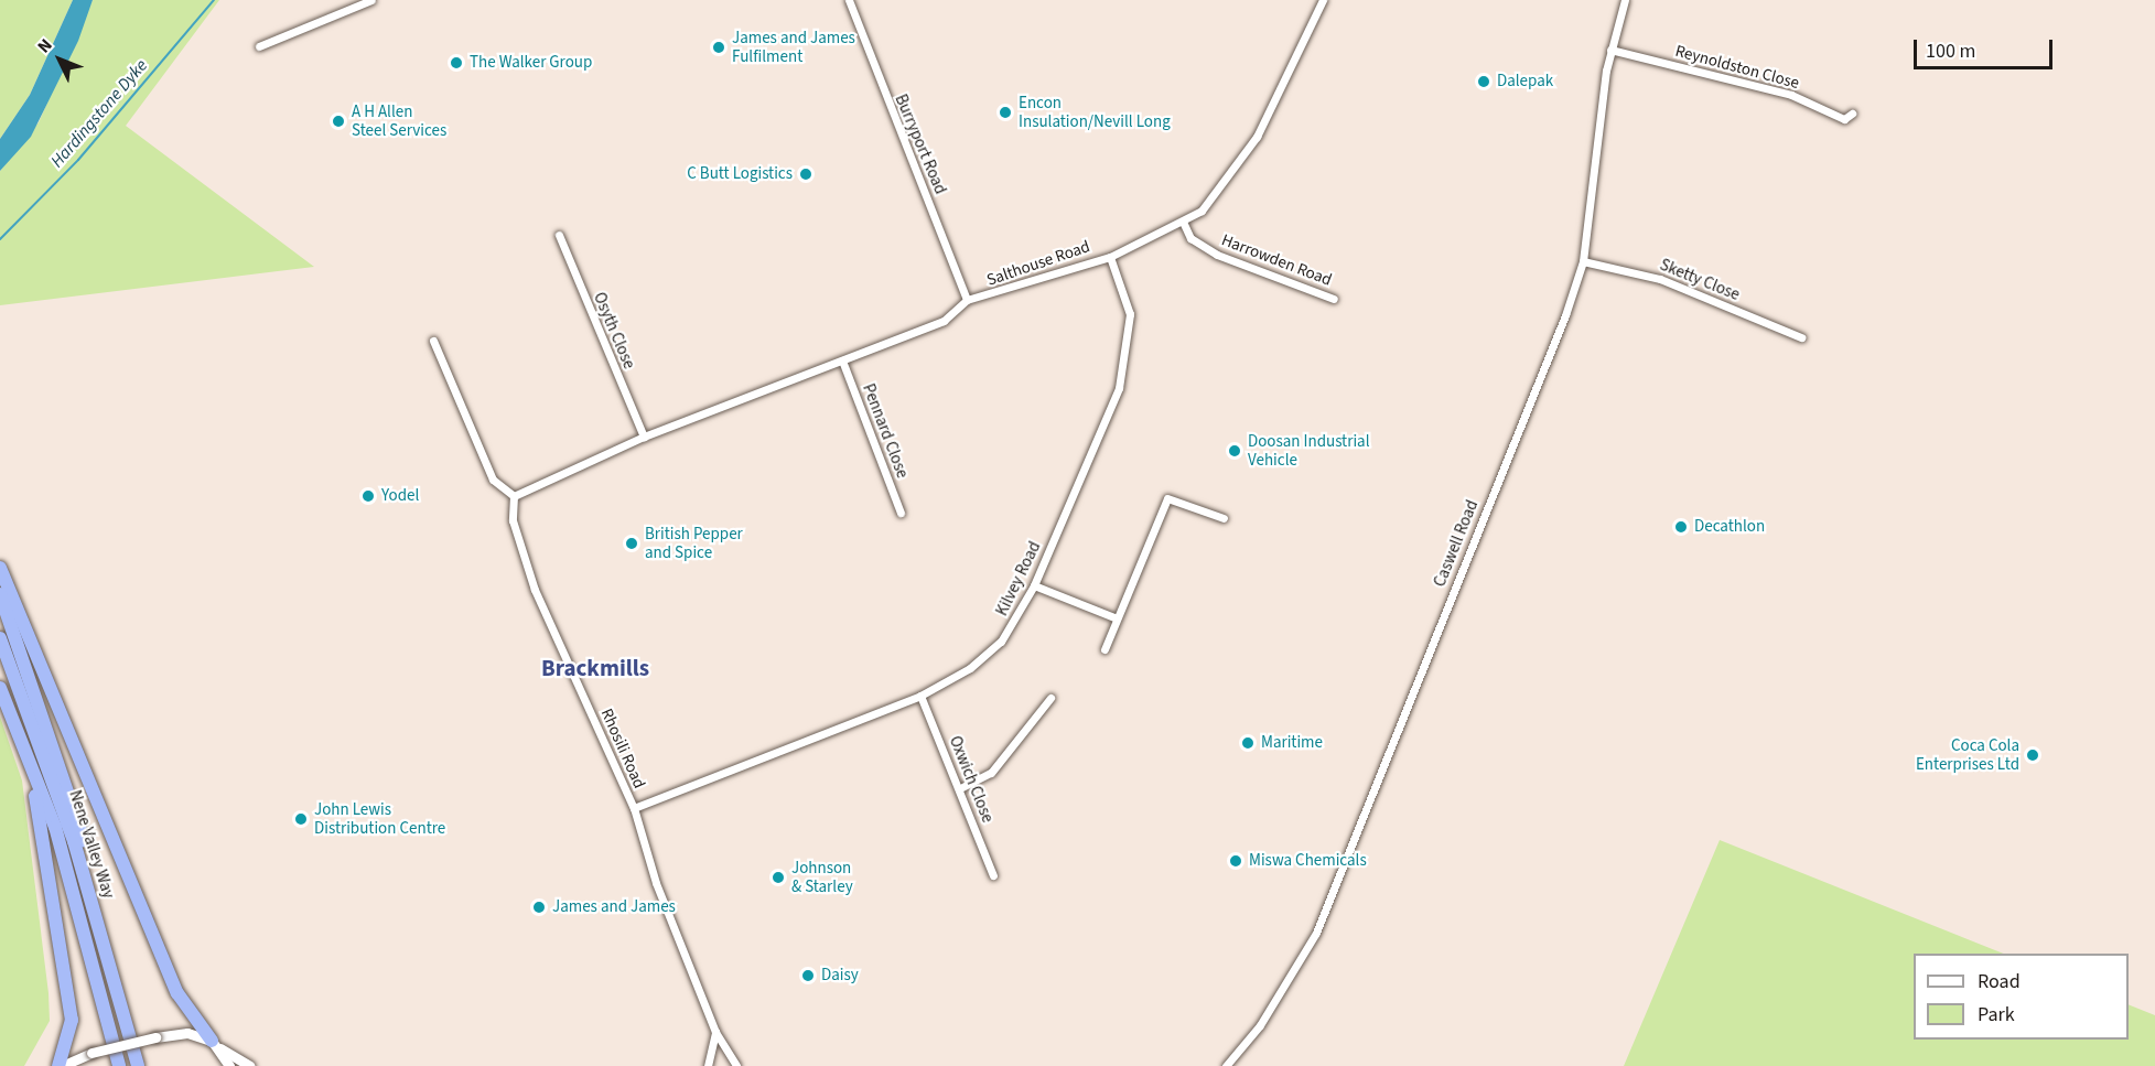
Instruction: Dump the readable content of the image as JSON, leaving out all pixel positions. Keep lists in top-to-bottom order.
{
  "streets": {
    "highway": ["Nene Valley Way"],
    "street": [
      "Reynoldston Close",
      "Burryport Road",
      "Harrowden Road",
      "Salthouse Road",
      "Sketty Close",
      "Osyth Close",
      "Pennard Close",
      "Caswell Road",
      "Kilvey Road",
      "Rhosili Road",
      "Oxwich Close"
    ]
  },
  "crossings": [
    ["Reynoldston Close", "Caswell Road"],
    ["Burryport Road", "Salthouse Road"],
    ["Harrowden Road", "Salthouse Road"],
    ["Salthouse Road", "Osyth Close"],
    ["Salthouse Road", "Pennard Close"],
    ["Salthouse Road", "Kilvey Road"],
    ["Salthouse Road", "Rhosili Road"],
    ["Sketty Close", "Caswell Road"],
    ["Kilvey Road", "Rhosili Road"],
    ["Kilvey Road", "Oxwich Close"]
  ],
  "districts": ["Brackmills"],
  "water": ["Hardingstone Dyke"],
  "places": [
    "James and James Fulfilment",
    "The Walker Group",
    "Dalepak",
    "Encon Insulation/Nevill Long",
    "A H Allen Steel Services",
    "C Butt Logistics",
    "Doosan Industrial Vehicle",
    "Yodel",
    "Decathlon",
    "British Pepper and Spice",
    "Maritime",
    "Coca Cola Enterprises Ltd",
    "John Lewis Distribution Centre",
    "Miswa Chemicals",
    "Johnson & Starley",
    "James and James",
    "Daisy"
  ],
  "legend": ["Road", "Park"],
  "scale_bar": "100 m",
  "north": "top left"
}
